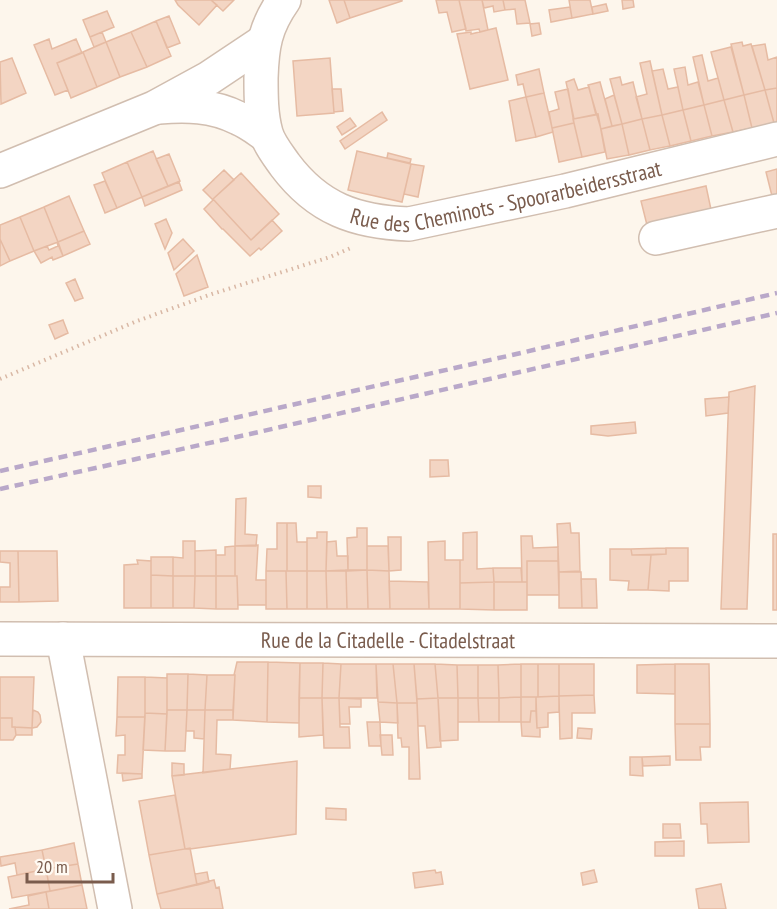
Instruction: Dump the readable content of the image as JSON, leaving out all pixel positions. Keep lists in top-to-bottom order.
{
  "streets": {
    "street": ["Rue des Cheminots - Spoorarbeidersstraat", "Rue de la Citadelle - Citadelstraat"]
  },
  "scale_bar": "20 m"
}
